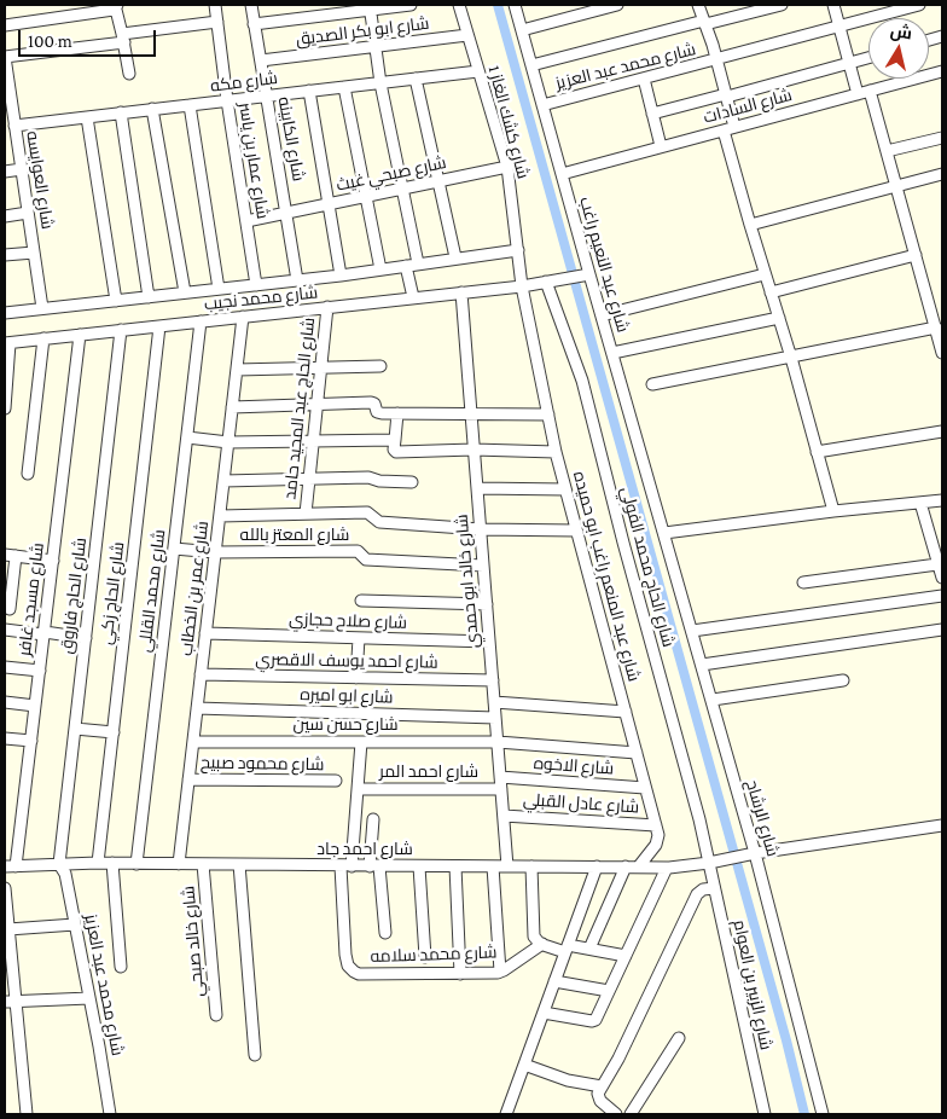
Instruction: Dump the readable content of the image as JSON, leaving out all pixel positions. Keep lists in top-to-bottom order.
{
  "streets": {
    "street": [
      "شارع ابو بكر الصديق",
      "شارع محمد عبد العزيز",
      "شارع مكه",
      "شارع السادات",
      "شارع كشك الغاز 1",
      "شارع الكابينه",
      "شارع عمار بن ياسر",
      "شارع صبحي غيث",
      "شارع العوايسه",
      "شارع عبد النعيم راغب",
      "شارع محمد نجيب",
      "شارع الحاج عبد المجيد حامد",
      "شارع المعتز بالله",
      "شارع الحاج محمد الفولي",
      "شارع عبد المنعم راغب ابو حميده",
      "شارع خالد ابو حمدي",
      "شارع عمر بن الخطاب",
      "شارع محمد القللي",
      "شارع الحاج زكي",
      "شارع الحاج فاروق",
      "شارع مسجد غافر",
      "شارع صلاح حجازي",
      "شارع احمد يوسف الاقصري",
      "شارع ابو اميره",
      "شارع حسن سين",
      "شارع محمود صبيح",
      "شارع الاخوه",
      "شارع احمد المر",
      "شارع عادل القبلي",
      "شارع الرشاح",
      "شارع احمد جاد",
      "شارع خالد صبحي",
      "شارع محمد سلامه",
      "شارع الزبير بن العوام"
    ]
  },
  "crossings": [
    ["شارع ابو بكر الصديق", "شارع كشك الغاز 1"],
    ["شارع ابو بكر الصديق", "شارع الكابينه"],
    ["شارع محمد عبد العزيز", "شارع عبد النعيم راغب"],
    ["شارع محمد عبد العزيز", "شارع الحاج فاروق"],
    ["شارع محمد عبد العزيز", "شارع احمد جاد"],
    ["شارع مكه", "شارع كشك الغاز 1"],
    ["شارع مكه", "شارع الكابينه"],
    ["شارع مكه", "شارع عمار بن ياسر"],
    ["شارع مكه", "شارع العوايسه"],
    ["شارع السادات", "شارع عبد النعيم راغب"],
    ["شارع كشك الغاز 1", "شارع صبحي غيث"],
    ["شارع كشك الغاز 1", "شارع محمد نجيب"],
    ["شارع كشك الغاز 1", "شارع عبد المنعم راغب ابو حميده"],
    ["شارع الكابينه", "شارع صبحي غيث"],
    ["شارع الكابينه", "شارع محمد نجيب"],
    ["شارع عمار بن ياسر", "شارع صبحي غيث"],
    ["شارع عمار بن ياسر", "شارع محمد نجيب"],
    ["شارع العوايسه", "شارع محمد نجيب"],
    ["شارع عبد النعيم راغب", "شارع محمد نجيب"],
    ["شارع عبد النعيم راغب", "شارع الرشاح"],
    ["شارع محمد نجيب", "شارع الحاج عبد المجيد حامد"],
    ["شارع محمد نجيب", "شارع الحاج محمد الفولي"],
    ["شارع محمد نجيب", "شارع عبد المنعم راغب ابو حميده"],
    ["شارع محمد نجيب", "شارع خالد ابو حمدي"],
    ["شارع محمد نجيب", "شارع عمر بن الخطاب"],
    ["شارع محمد نجيب", "شارع محمد القللي"],
    ["شارع محمد نجيب", "شارع الحاج زكي"],
    ["شارع محمد نجيب", "شارع الحاج فاروق"],
    ["شارع محمد نجيب", "شارع مسجد غافر"],
    ["شارع المعتز بالله", "شارع خالد ابو حمدي"],
    ["شارع المعتز بالله", "شارع عمر بن الخطاب"],
    ["شارع المعتز بالله", "شارع محمد القللي"],
    ["شارع الحاج محمد الفولي", "شارع احمد جاد"],
    ["شارع الحاج محمد الفولي", "شارع الزبير بن العوام"],
    ["شارع عبد المنعم راغب ابو حميده", "شارع حسن سين"],
    ["شارع عبد المنعم راغب ابو حميده", "شارع الاخوه"],
    ["شارع عبد المنعم راغب ابو حميده", "شارع عادل القبلي"],
    ["شارع عبد المنعم راغب ابو حميده", "شارع احمد جاد"],
    ["شارع خالد ابو حمدي", "شارع صلاح حجازي"],
    ["شارع خالد ابو حمدي", "شارع احمد يوسف الاقصري"],
    ["شارع خالد ابو حمدي", "شارع ابو اميره"],
    ["شارع خالد ابو حمدي", "شارع حسن سين"],
    ["شارع خالد ابو حمدي", "شارع الاخوه"],
    ["شارع خالد ابو حمدي", "شارع احمد المر"],
    ["شارع خالد ابو حمدي", "شارع عادل القبلي"],
    ["شارع خالد ابو حمدي", "شارع احمد جاد"],
    ["شارع عمر بن الخطاب", "شارع صلاح حجازي"],
    ["شارع عمر بن الخطاب", "شارع احمد يوسف الاقصري"],
    ["شارع عمر بن الخطاب", "شارع ابو اميره"],
    ["شارع عمر بن الخطاب", "شارع حسن سين"],
    ["شارع عمر بن الخطاب", "شارع محمود صبيح"],
    ["شارع عمر بن الخطاب", "شارع احمد جاد"],
    ["شارع محمد القللي", "شارع احمد جاد"],
    ["شارع الحاج زكي", "شارع احمد جاد"],
    ["شارع الحاج فاروق", "شارع احمد جاد"],
    ["شارع مسجد غافر", "شارع احمد جاد"],
    ["شارع الاخوه", "شارع احمد المر"],
    ["شارع الرشاح", "شارع احمد جاد"],
    ["شارع احمد جاد", "شارع خالد صبحي"],
    ["شارع احمد جاد", "شارع محمد سلامه"],
    ["شارع احمد جاد", "شارع الزبير بن العوام"]
  ],
  "scale_bar": "100 m",
  "north": "top"
}
